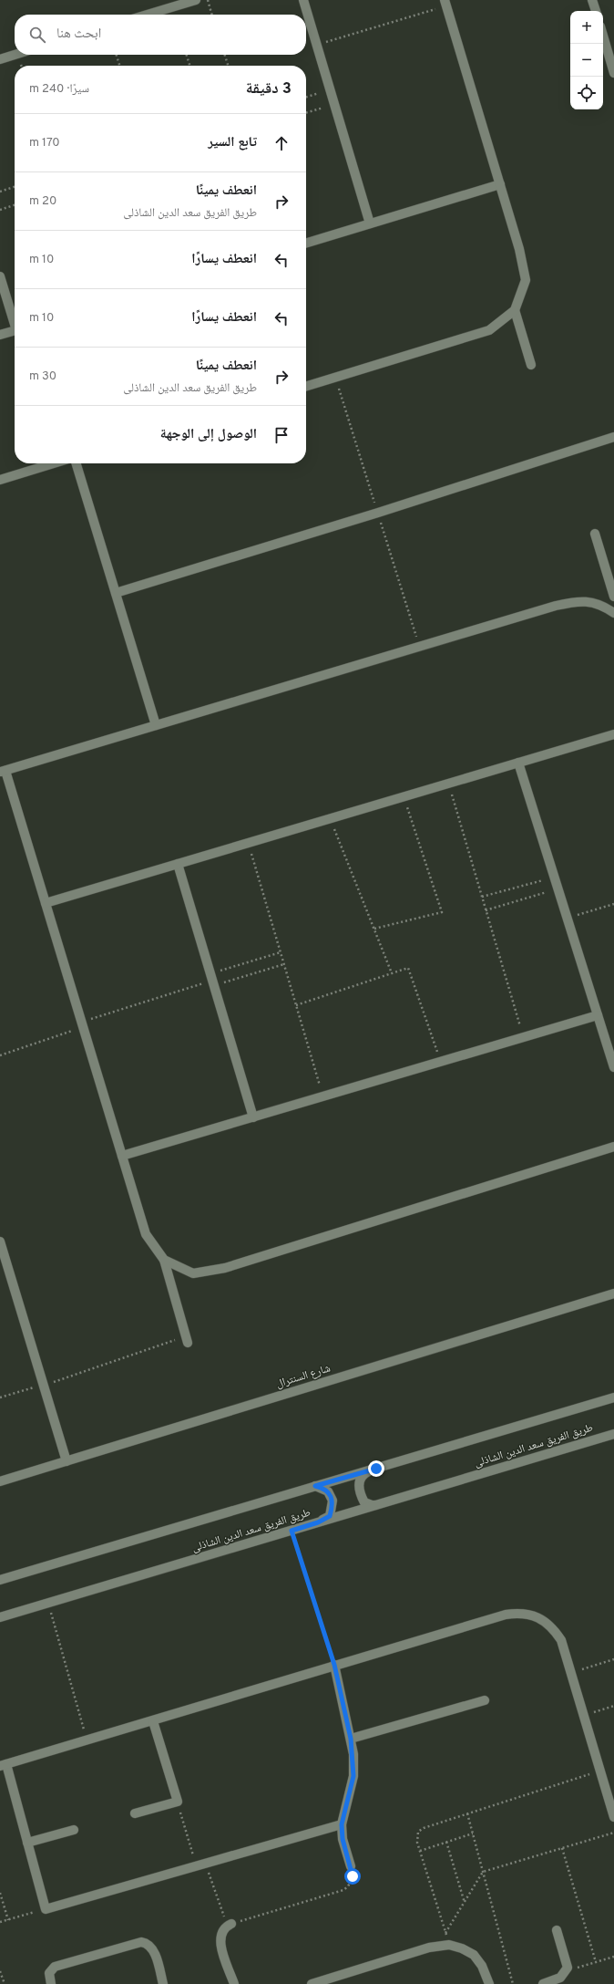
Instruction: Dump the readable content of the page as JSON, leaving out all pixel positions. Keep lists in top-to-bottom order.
{
  "streets": {
    "street": ["شارع السنترال", "طريق الفريق سعد الدين الشاذلى"]
  },
  "page": {
    "map_buttons": ["+", "−"],
    "search": "ابحث هنا",
    "heading": ["3 دقيقة", "سيرًا · 240 m"],
    "list": [
      ["تابع السير", "170 m"],
      ["انعطف يمينًا", "طريق الفريق سعد الدين الشاذلى", "20 m"],
      ["انعطف يسارًا", "10 m"],
      ["انعطف يسارًا", "10 m"],
      ["انعطف يمينًا", "طريق الفريق سعد الدين الشاذلى", "30 m"],
      "الوصول إلى الوجهة"
    ]
  }
}
